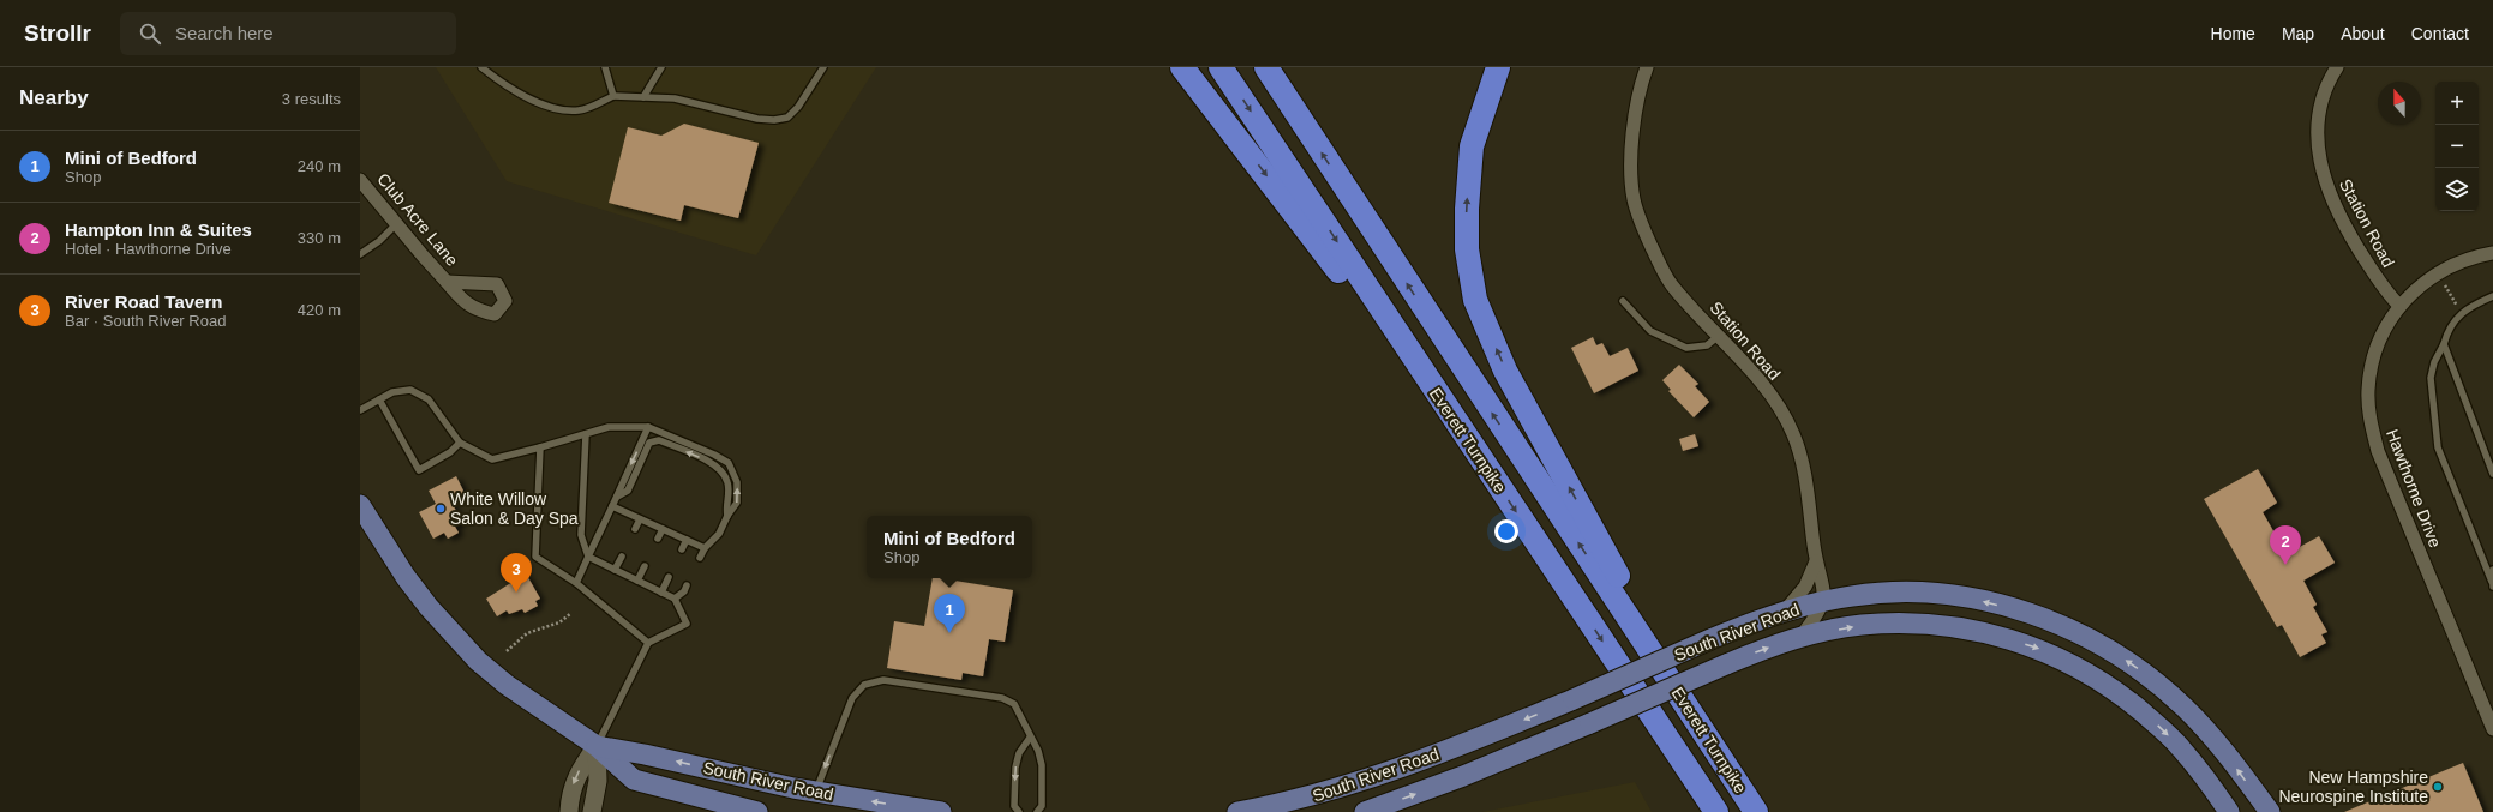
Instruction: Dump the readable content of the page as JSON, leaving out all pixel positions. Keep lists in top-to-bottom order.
{
  "streets": {
    "highway": ["Everett Turnpike"],
    "main road": ["South River Road"],
    "street": ["Club Acre Lane", "Station Road", "Hawthorne Drive"]
  },
  "crossings": [
    ["Station Road", "Hawthorne Drive"],
    ["Station Road", "South River Road"]
  ],
  "places": ["White Willow Salon & Day Spa", "New Hampshire Neurospine Institute"],
  "north": "top",
  "page": {
    "header": "Strollr",
    "search": "Search here",
    "nav": [
      "Home",
      "Map",
      "About",
      "Contact"
    ],
    "heading": ["Nearby", "3 results"],
    "map_buttons": ["+", "−"],
    "list": [
      {
        "mark": "1",
        "name": "Mini of Bedford",
        "note": "Shop",
        "value": "240 m"
      },
      {
        "mark": "2",
        "name": "Hampton Inn & Suites",
        "note": "Hotel · Hawthorne Drive",
        "value": "330 m"
      },
      {
        "mark": "3",
        "name": "River Road Tavern",
        "note": "Bar · South River Road",
        "value": "420 m"
      }
    ],
    "popup": ["Mini of Bedford", "Shop"],
    "pins": ["2", "3", "1"]
  }
}
